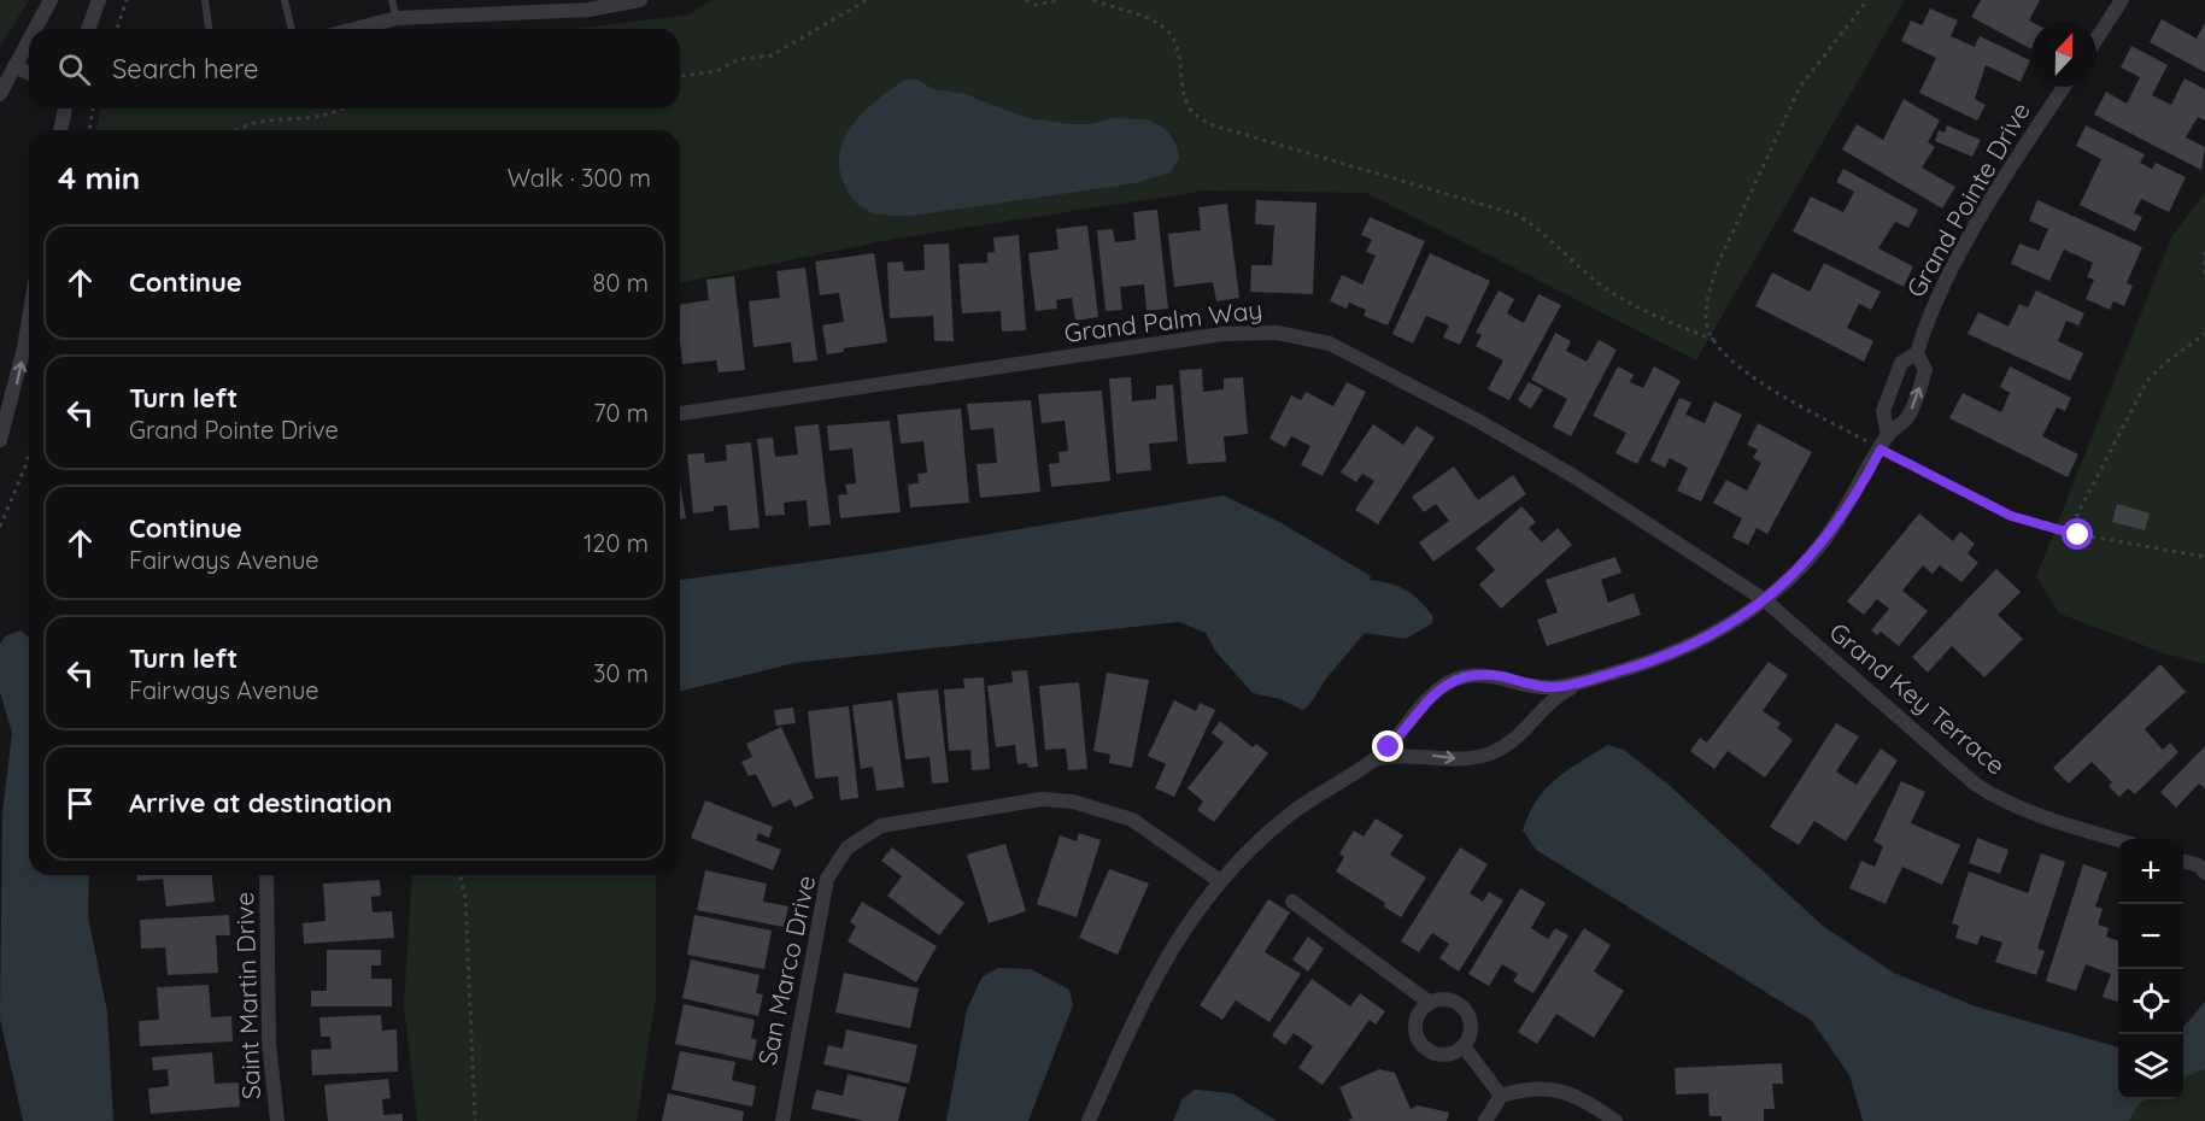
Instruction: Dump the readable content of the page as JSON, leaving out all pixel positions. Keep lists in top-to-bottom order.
{
  "streets": {
    "street": [
      "Grand Pointe Drive",
      "Grand Palm Way",
      "Grand Key Terrace",
      "San Marco Drive",
      "Saint Martin Drive"
    ]
  },
  "crossings": [
    ["Grand Pointe Drive", "Grand Palm Way"],
    ["Grand Pointe Drive", "Grand Key Terrace"],
    ["Grand Palm Way", "Grand Key Terrace"]
  ],
  "north": "top",
  "page": {
    "search": "Search here",
    "heading": ["4 min", "Walk · 300 m"],
    "list": [
      ["Continue", "80 m"],
      ["Turn left", "Grand Pointe Drive", "70 m"],
      ["Continue", "Fairways Avenue", "120 m"],
      ["Turn left", "Fairways Avenue", "30 m"],
      "Arrive at destination"
    ],
    "map_buttons": ["+", "−"]
  }
}
